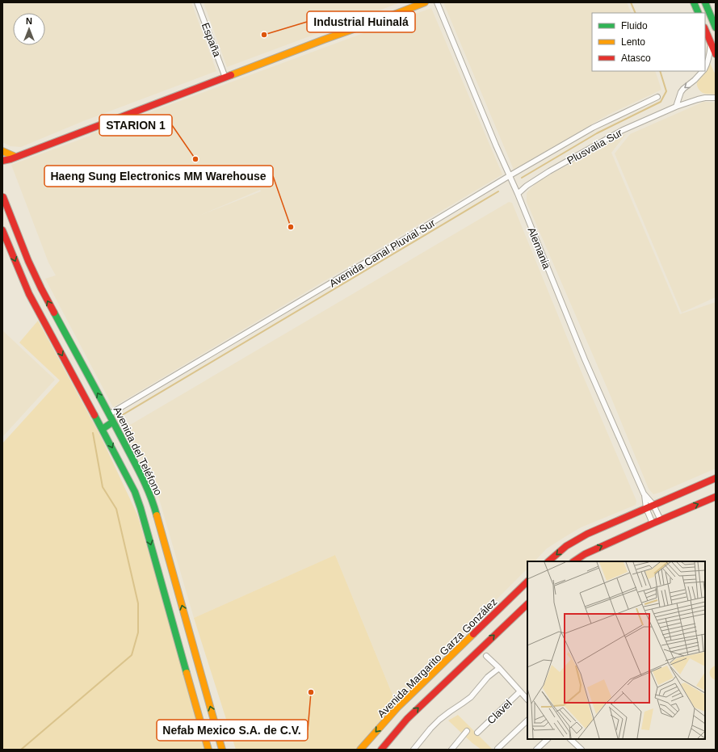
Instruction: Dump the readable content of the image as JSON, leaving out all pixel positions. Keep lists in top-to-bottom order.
{
  "streets": {
    "main road": ["Avenida del Teléfono", "Avenida Margarito Garza González"],
    "street": [
      "España",
      "Plusvalia Sur",
      "Alemania",
      "Avenida Canal Pluvial Sur",
      "Clavel"
    ]
  },
  "crossings": [
    ["Plusvalia Sur", "Alemania"],
    ["Alemania", "Avenida Canal Pluvial Sur"],
    ["Avenida Canal Pluvial Sur", "Avenida del Teléfono"]
  ],
  "places": [
    "Industrial Huinalá",
    "STARION 1",
    "Haeng Sung Electronics MM Warehouse",
    "Nefab Mexico S.A. de C.V."
  ],
  "legend": ["Fluido", "Lento", "Atasco"],
  "north": "top"
}
